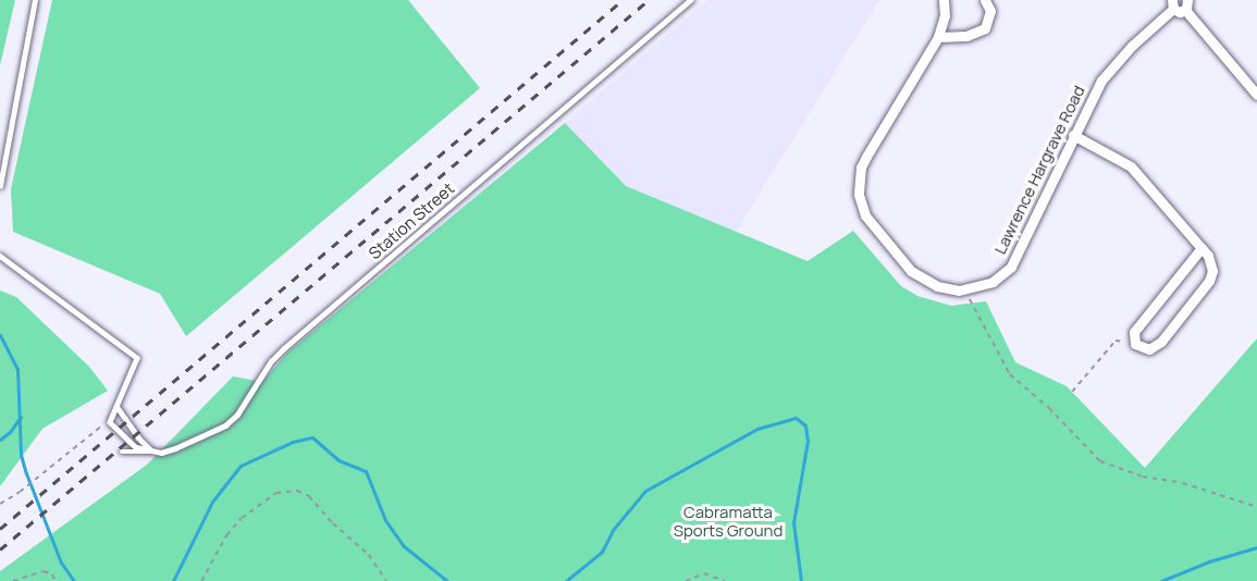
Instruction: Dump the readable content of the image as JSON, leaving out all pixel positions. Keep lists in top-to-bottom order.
{
  "streets": {
    "street": ["Lawrence Hargrave Road"],
    "lane": ["Station Street"]
  },
  "parks": ["Cabramatta Sports Ground"]
}
